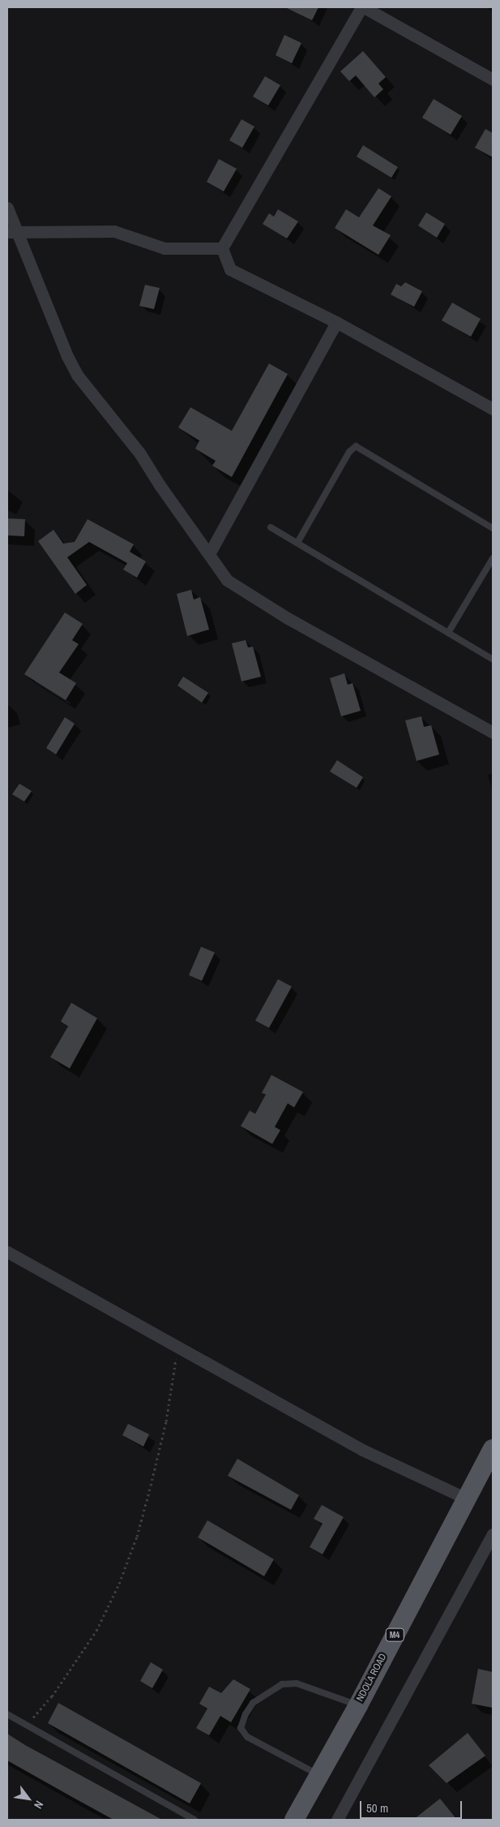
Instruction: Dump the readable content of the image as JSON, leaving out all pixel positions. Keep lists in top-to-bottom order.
{
  "streets": {
    "main road": ["M4", "NDOLA ROAD"]
  },
  "scale_bar": "50 m",
  "north": "bottom right"
}
